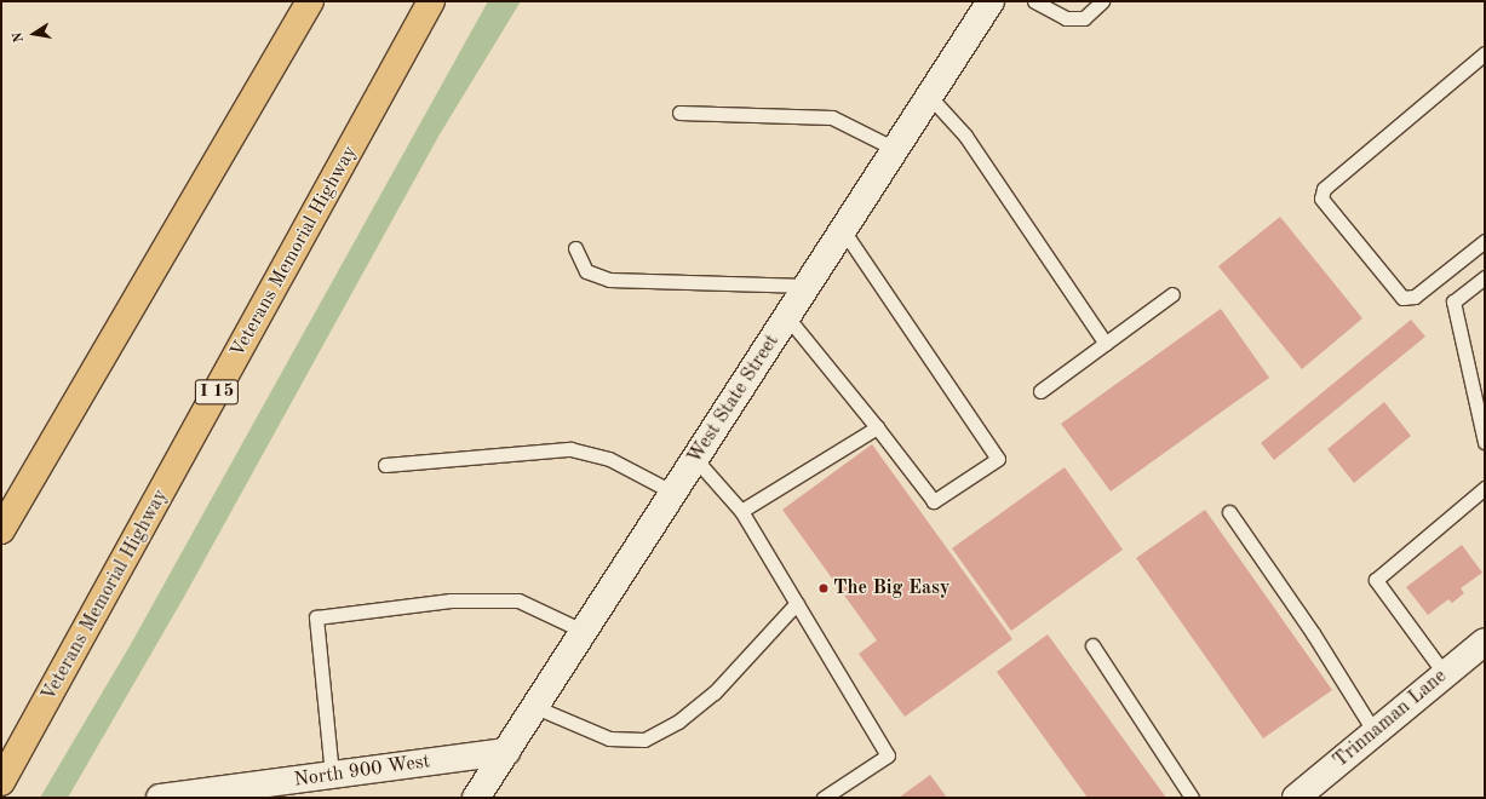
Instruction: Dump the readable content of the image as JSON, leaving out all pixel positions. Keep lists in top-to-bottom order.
{
  "streets": {
    "highway": ["Veterans Memorial Highway", "I 15"],
    "main road": ["West State Street", "Trinnaman Lane", "North 900 West"]
  },
  "crossings": [
    ["West State Street", "North 900 West"]
  ],
  "places": ["The Big Easy"],
  "north": "left"
}
